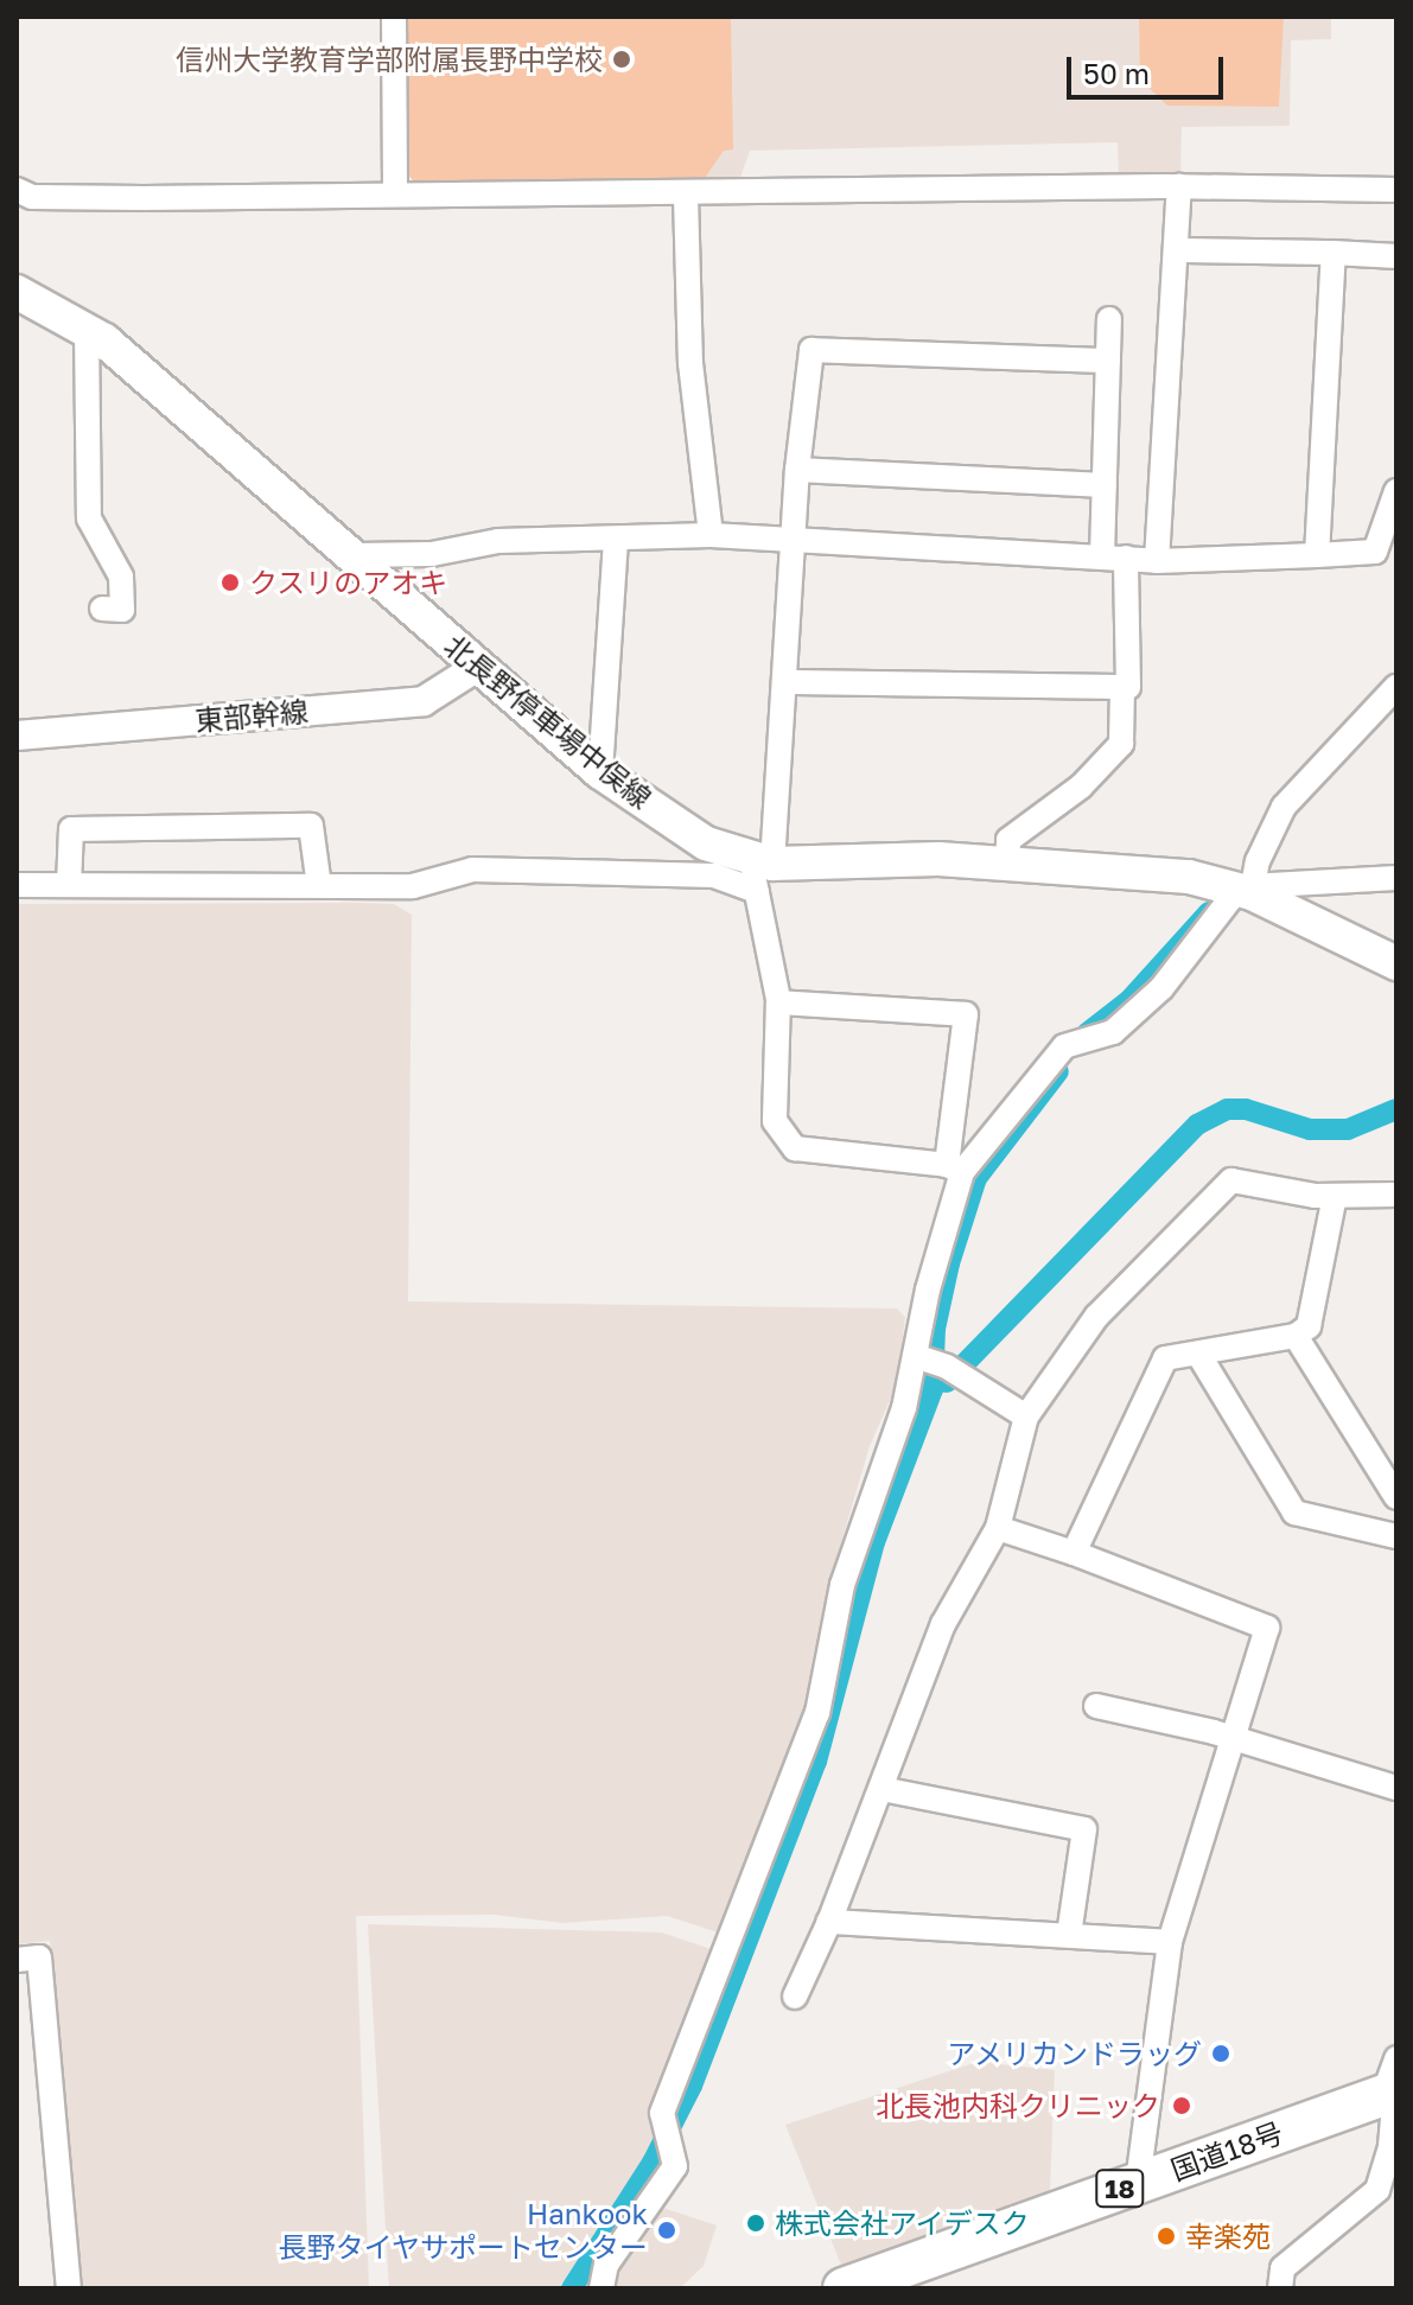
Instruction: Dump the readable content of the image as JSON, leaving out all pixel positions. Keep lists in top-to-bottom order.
{
  "streets": {
    "highway": ["国道18号", "18"],
    "main road": ["北長野停車場中俣線"],
    "street": ["東部幹線"]
  },
  "crossings": [
    ["東部幹線", "北長野停車場中俣線"]
  ],
  "places": [
    "信州大学教育学部附属長野中学校",
    "クスリのアオキ",
    "アメリカンドラッグ",
    "北長池内科クリニック",
    "株式会社アイデスク",
    "Hankook 長野タイヤサポートセンター",
    "幸楽苑"
  ],
  "scale_bar": "50 m"
}
